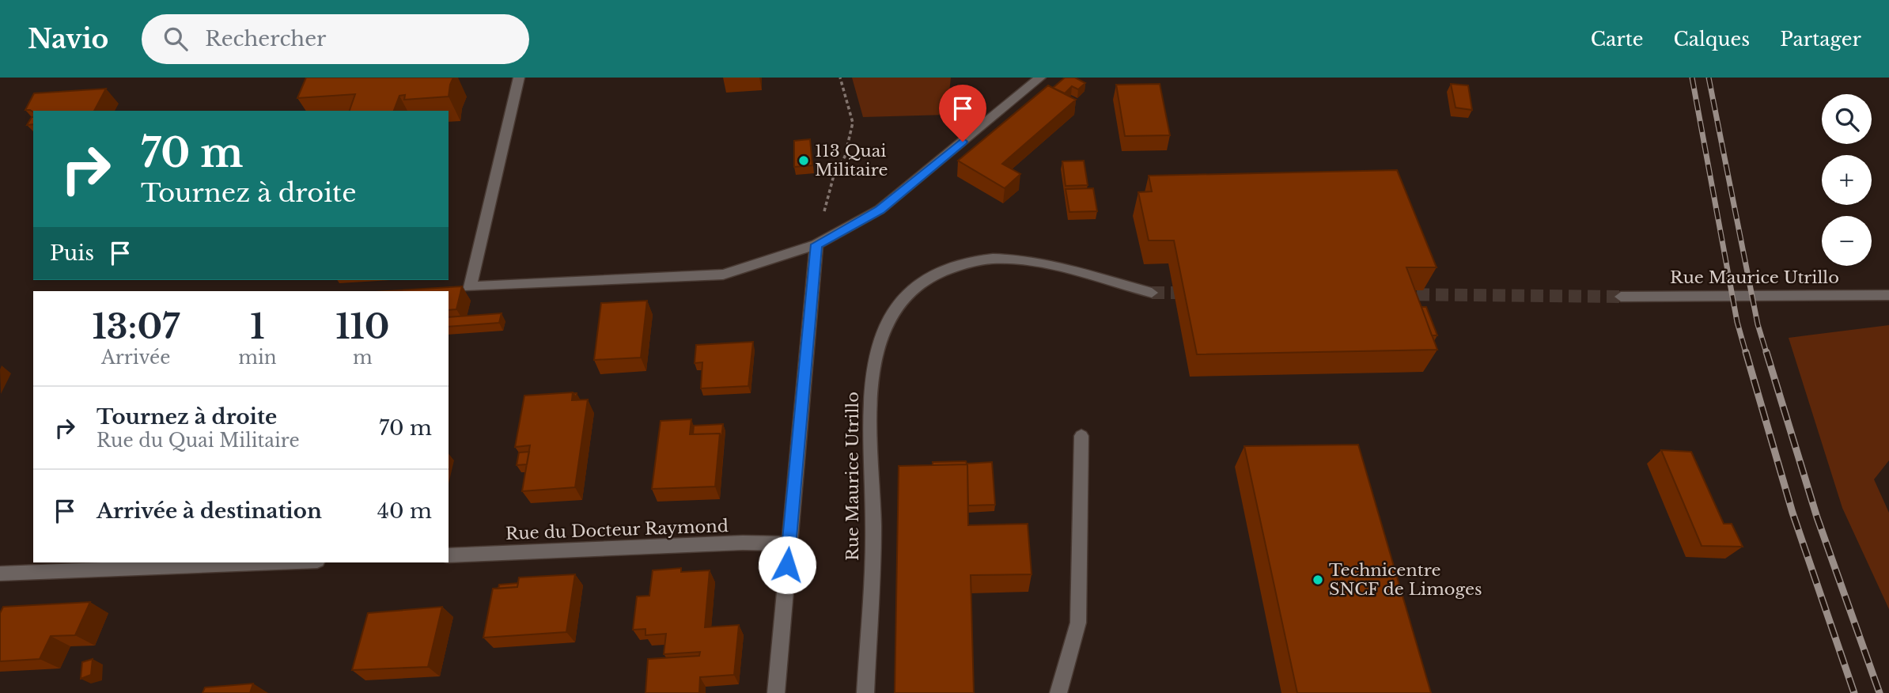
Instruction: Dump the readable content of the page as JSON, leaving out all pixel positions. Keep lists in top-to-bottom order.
{
  "streets": {
    "street": ["Rue Maurice Utrillo", "Rue du Docteur Raymond"]
  },
  "places": ["113 Quai Militaire", "Technicentre SNCF de Limoges"],
  "page": {
    "header": "Navio",
    "search": "Rechercher",
    "nav": ["Carte", "Calques", "Partager"],
    "map_buttons": ["+", "−"],
    "turn": ["70 m", "Tournez à droite"],
    "then": "Puis",
    "eta": [
      "13:07",
      "Arrivée",
      "1",
      "min",
      "110",
      "m"
    ],
    "list": [
      {
        "name": "Tournez à droite",
        "note": "Rue du Quai Militaire",
        "value": "70 m"
      },
      {
        "name": "Arrivée à destination",
        "value": "40 m"
      }
    ]
  }
}
